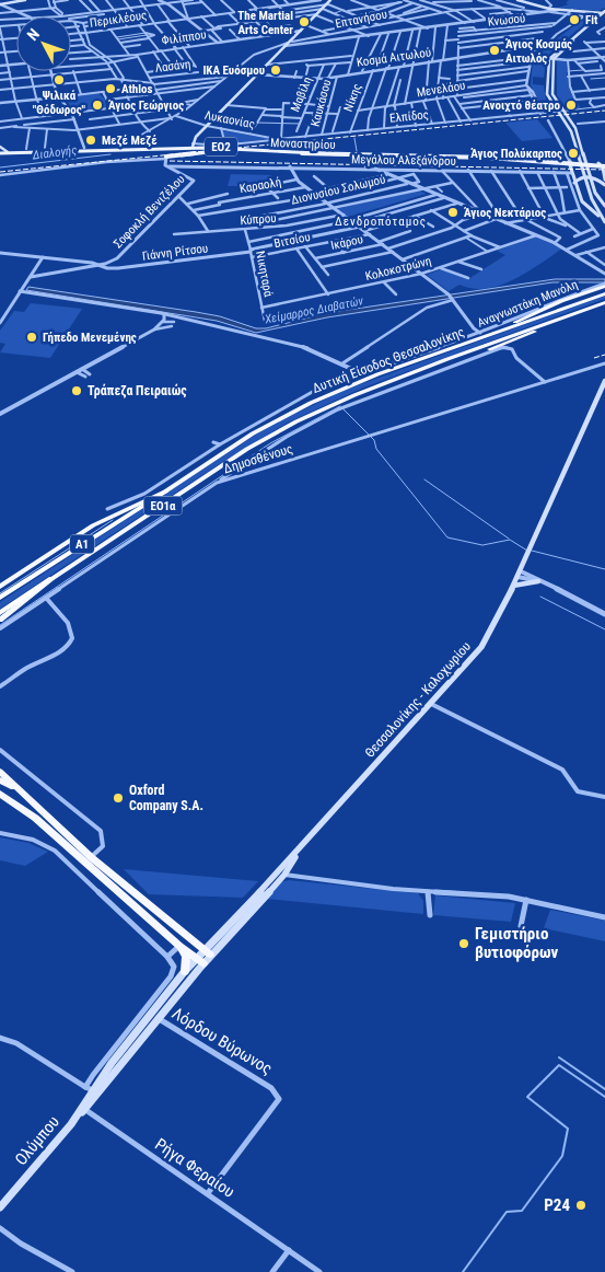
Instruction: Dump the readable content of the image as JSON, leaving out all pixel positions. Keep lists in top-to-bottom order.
{
  "streets": {
    "highway": ["Δυτική Είσοδος Θεσσαλονίκης", "ΕΟ1α", "Α1"],
    "main road": [
      "Μοναστηρίου",
      "ΕΟ2",
      "Σοφοκλή Βενιζέλου",
      "Θεσσαλονίκης - Καλοχωρίου",
      "Ολύμπου"
    ],
    "street": [
      "Περικλέους",
      "Επτανήσου",
      "Κνωσού",
      "Φιλίππου",
      "Κοσμά Αιτωλού",
      "Λασάνη",
      "Μενελάου",
      "Μαβίλη",
      "Νίκης",
      "Καυκάσου",
      "Ελπίδος",
      "Λυκαονίας",
      "Μεγάλου Αλεξάνδρου",
      "Καραολή",
      "Διονυσίου Σολωμού",
      "Κύπρου",
      "Βιτσίου",
      "Ικάρου",
      "Γιάννη Ρίτσου",
      "Κολοκοτρώνη",
      "Νικηταρά",
      "Αναγνωστάκη Μανόλη",
      "Δημοσθένους",
      "Λόρδου Βύρωνος",
      "Ρήγα Φεραίου"
    ]
  },
  "crossings": [
    ["Επτανήσου", "Λυκαονίας"],
    ["Κοσμά Αιτωλού", "Μαβίλη"],
    ["Κοσμά Αιτωλού", "Νίκης"],
    ["Κοσμά Αιτωλού", "Καυκάσου"],
    ["Μενελάου", "Νίκης"],
    ["Νίκης", "Ελπίδος"],
    ["Καυκάσου", "Ελπίδος"],
    ["Ελπίδος", "Λυκαονίας"],
    ["Μεγάλου Αλεξάνδρου", "Σοφοκλή Βενιζέλου"],
    ["Σοφοκλή Βενιζέλου", "Γιάννη Ρίτσου"],
    ["Κύπρου", "Νικηταρά"],
    ["Βιτσίου", "Νικηταρά"],
    ["Γιάννη Ρίτσου", "Νικηταρά"],
    ["Κολοκοτρώνη", "Νικηταρά"],
    ["Αναγνωστάκη Μανόλη", "Δυτική Είσοδος Θεσσαλονίκης"],
    ["Δυτική Είσοδος Θεσσαλονίκης", "ΕΟ1α"],
    ["Θεσσαλονίκης - Καλοχωρίου", "Λόρδου Βύρωνος"],
    ["Θεσσαλονίκης - Καλοχωρίου", "Ολύμπου"],
    ["Θεσσαλονίκης - Καλοχωρίου", "Ρήγα Φεραίου"],
    ["Λόρδου Βύρωνος", "Ρήγα Φεραίου"]
  ],
  "districts": ["Δενδροπόταμος"],
  "water": ["Διαλογής", "Χείμαρρος Διαβατών"],
  "places": [
    "Fit",
    "The Martial Arts Center",
    "Άγιος Κοσμάς Αιτωλός",
    "ΙΚΑ Ευόσμου",
    "Ψιλικά \"Θόδωρος\"",
    "Athlos",
    "Άγιος Γεώργιος",
    "Ανοιχτό θέατρο",
    "Μεζέ Μεζέ",
    "Άγιος Πολύκαρπος",
    "Άγιος Νεκτάριος",
    "Γήπεδο Μενεμένης",
    "Τράπεζα Πειραιώς",
    "Oxford Company S.A.",
    "Γεμιστήριο βυτιοφόρων",
    "P24"
  ],
  "north": "top left"
}
